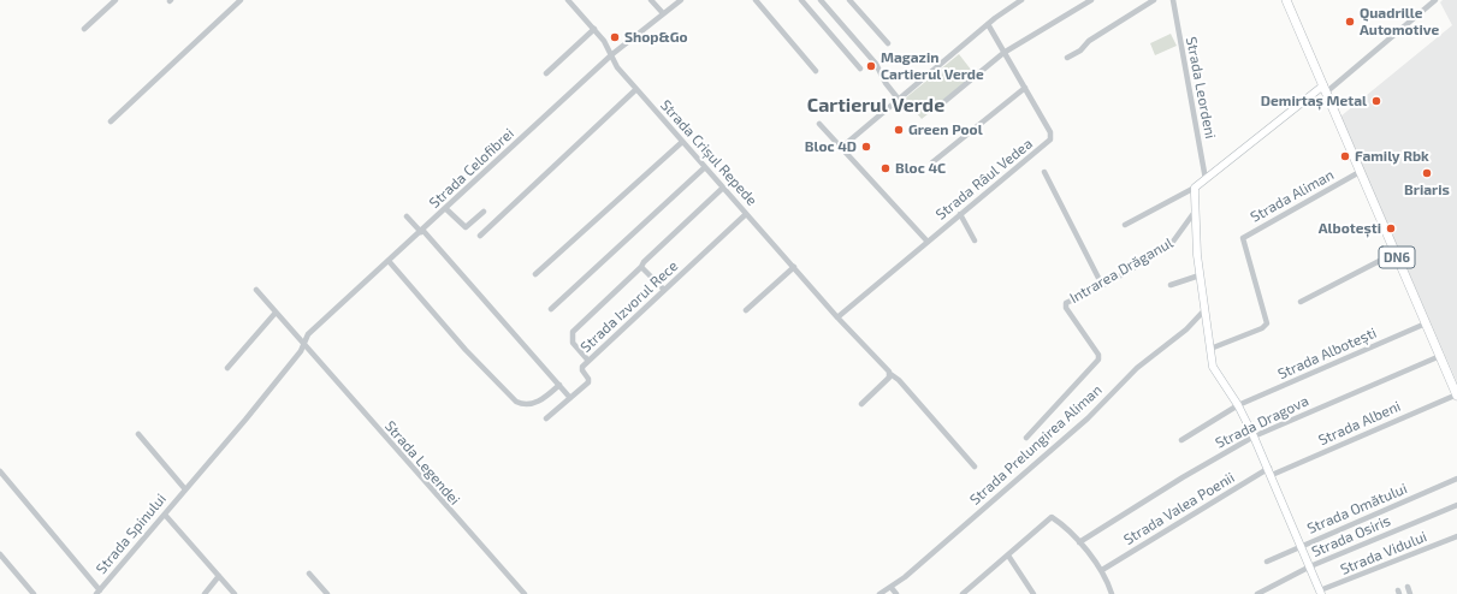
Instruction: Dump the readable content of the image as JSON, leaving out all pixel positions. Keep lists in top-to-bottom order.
{
  "streets": {
    "main road": ["DN6"],
    "street": [
      "Strada Leordeni",
      "Strada Crișul Repede",
      "Strada Celofibrei",
      "Strada Râul Vedea",
      "Strada Aliman",
      "Intrarea Drăganul",
      "Strada Izvorul Rece",
      "Strada Albotești",
      "Strada Dragova",
      "Strada Albeni",
      "Strada Prelungirea Aliman",
      "Strada Legendei",
      "Strada Valea Poenii",
      "Strada Omătului",
      "Strada Spinului",
      "Strada Osiris",
      "Strada Vidului"
    ]
  },
  "crossings": [
    ["Strada Crișul Repede", "Strada Celofibrei"],
    ["Strada Crișul Repede", "Strada Râul Vedea"],
    ["Strada Crișul Repede", "Strada Izvorul Rece"],
    ["Strada Celofibrei", "Strada Legendei"],
    ["Strada Celofibrei", "Strada Spinului"],
    ["Strada Aliman", "DN6"],
    ["DN6", "Strada Albotești"],
    ["DN6", "Strada Dragova"],
    ["DN6", "Strada Albeni"],
    ["Strada Albeni", "Strada Valea Poenii"],
    ["Strada Legendei", "Strada Spinului"]
  ],
  "districts": ["Cartierul Verde"],
  "places": [
    "Quadrille Automotive",
    "Shop&Go",
    "Magazin Cartierul Verde",
    "Demirtaș Metal",
    "Green Pool",
    "Bloc 4D",
    "Family Rbk",
    "Bloc 4C",
    "Briaris",
    "Albotești"
  ]
}
